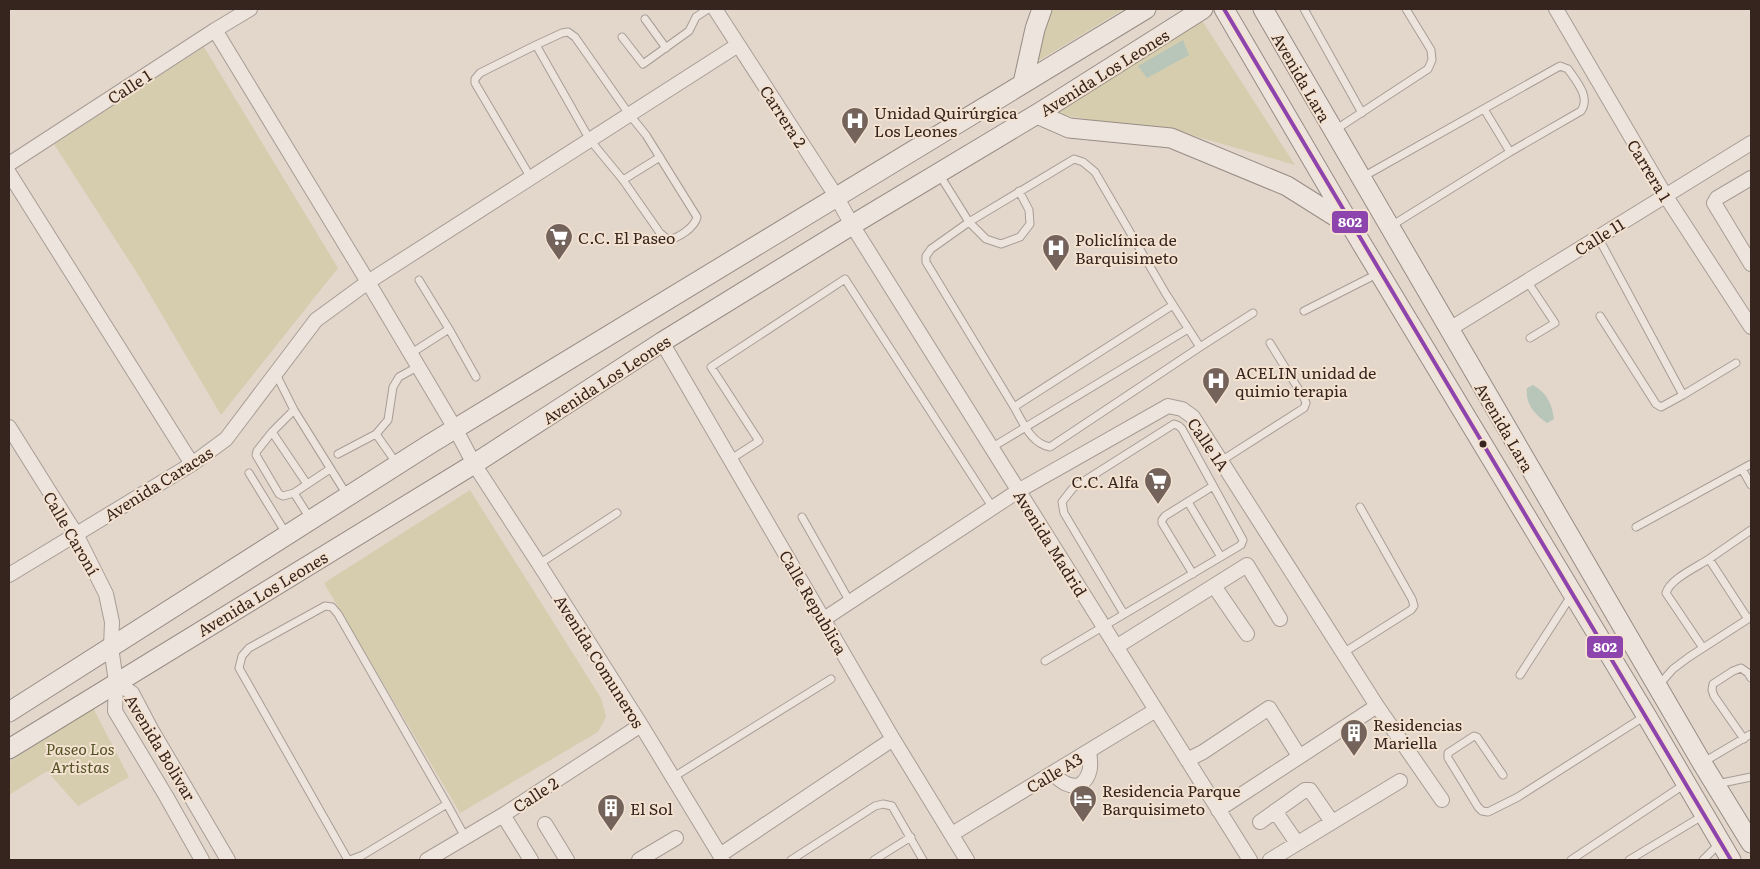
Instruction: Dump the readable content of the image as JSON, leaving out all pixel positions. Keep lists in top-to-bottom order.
{
  "streets": {
    "street": [
      "Avenida Los Leones",
      "Avenida Lara",
      "Calle 1",
      "Carrera 2",
      "Carrera 1",
      "Calle 11",
      "Calle 1A",
      "Avenida Caracas",
      "Calle Caroní",
      "Avenida Madrid",
      "Calle Republica",
      "Avenida Comuneros",
      "Avenida Bolivar",
      "Calle A3",
      "Calle 2"
    ]
  },
  "crossings": [
    ["Avenida Los Leones", "Carrera 2"],
    ["Avenida Los Leones", "Calle Caroní"],
    ["Avenida Los Leones", "Avenida Madrid"],
    ["Avenida Los Leones", "Calle Republica"],
    ["Avenida Los Leones", "Avenida Comuneros"],
    ["Avenida Los Leones", "Avenida Bolivar"],
    ["Avenida Lara", "Calle 11"],
    ["Calle 1", "Avenida Comuneros"],
    ["Carrera 2", "Avenida Caracas"],
    ["Carrera 2", "Avenida Madrid"],
    ["Carrera 1", "Calle 11"],
    ["Calle 1A", "Avenida Madrid"],
    ["Calle 1A", "Calle Republica"],
    ["Avenida Caracas", "Calle Caroní"],
    ["Avenida Caracas", "Avenida Comuneros"],
    ["Calle Caroní", "Avenida Bolivar"],
    ["Avenida Madrid", "Calle A3"],
    ["Calle Republica", "Calle A3"],
    ["Avenida Comuneros", "Calle 2"]
  ],
  "parks": ["Paseo Los Artistas"],
  "places": {
    "hospital": ["Unidad Quirúrgica Los Leones", "Policlínica de Barquisimeto", "ACELIN unidad de quimio terapia"],
    "supermarket": ["C.C. El Paseo", "C.C. Alfa"],
    "building": ["Residencias Mariella", "El Sol"],
    "hotel": ["Residencia Parque Barquisimeto"]
  },
  "lines": ["transit line 802"]
}
